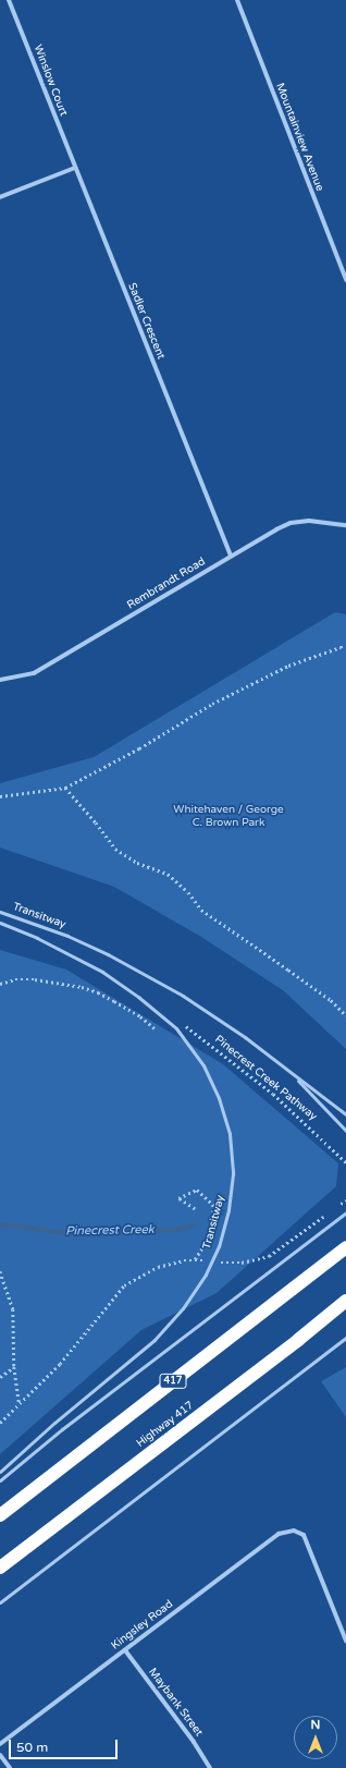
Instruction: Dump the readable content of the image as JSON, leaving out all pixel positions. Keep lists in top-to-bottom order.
{
  "streets": {
    "highway": ["417", "Highway 417"],
    "street": [
      "Winslow Court",
      "Mountainview Avenue",
      "Sadler Crescent",
      "Rembrandt Road",
      "Kingsley Road",
      "Maybank Street"
    ],
    "lane": ["Transitway"],
    "path": ["Pinecrest Creek Pathway"]
  },
  "crossings": [
    ["Winslow Court", "Sadler Crescent"],
    ["Sadler Crescent", "Rembrandt Road"],
    ["Kingsley Road", "Maybank Street"]
  ],
  "water": ["Pinecrest Creek"],
  "parks": ["Whitehaven / George C. Brown Park"],
  "scale_bar": "50 m",
  "north": "top"
}
